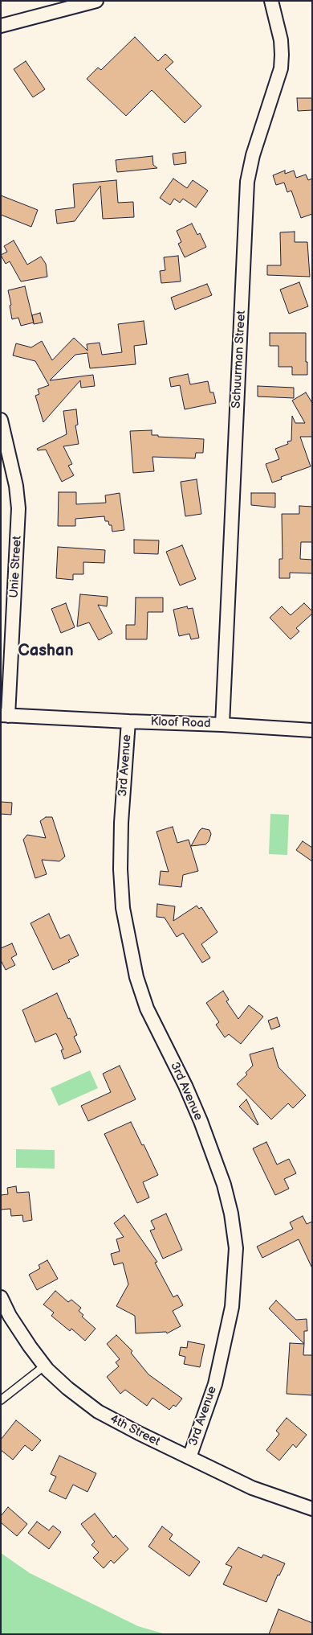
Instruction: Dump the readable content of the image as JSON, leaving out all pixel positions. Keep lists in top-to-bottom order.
{
  "streets": {
    "street": [
      "Schuurman Street",
      "Unie Street",
      "Kloof Road",
      "3rd Avenue",
      "4th Street"
    ]
  },
  "crossings": [
    ["Schuurman Street", "Kloof Road"],
    ["Unie Street", "Kloof Road"],
    ["Kloof Road", "3rd Avenue"],
    ["3rd Avenue", "4th Street"]
  ],
  "districts": ["Cashan"]
}
